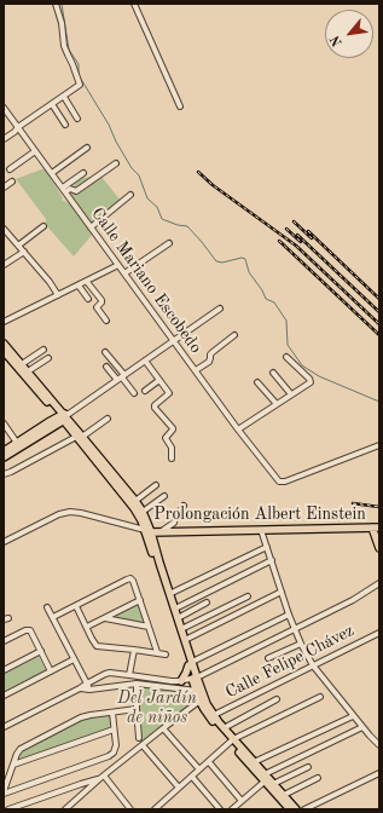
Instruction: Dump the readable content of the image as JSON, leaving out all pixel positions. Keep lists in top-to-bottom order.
{
  "streets": {
    "main road": ["Prolongación Albert Einstein"],
    "street": ["Calle Mariano Escobedo", "Calle Felipe Chávez"]
  },
  "parks": ["Del Jardín de niños"],
  "north": "bottom left"
}
